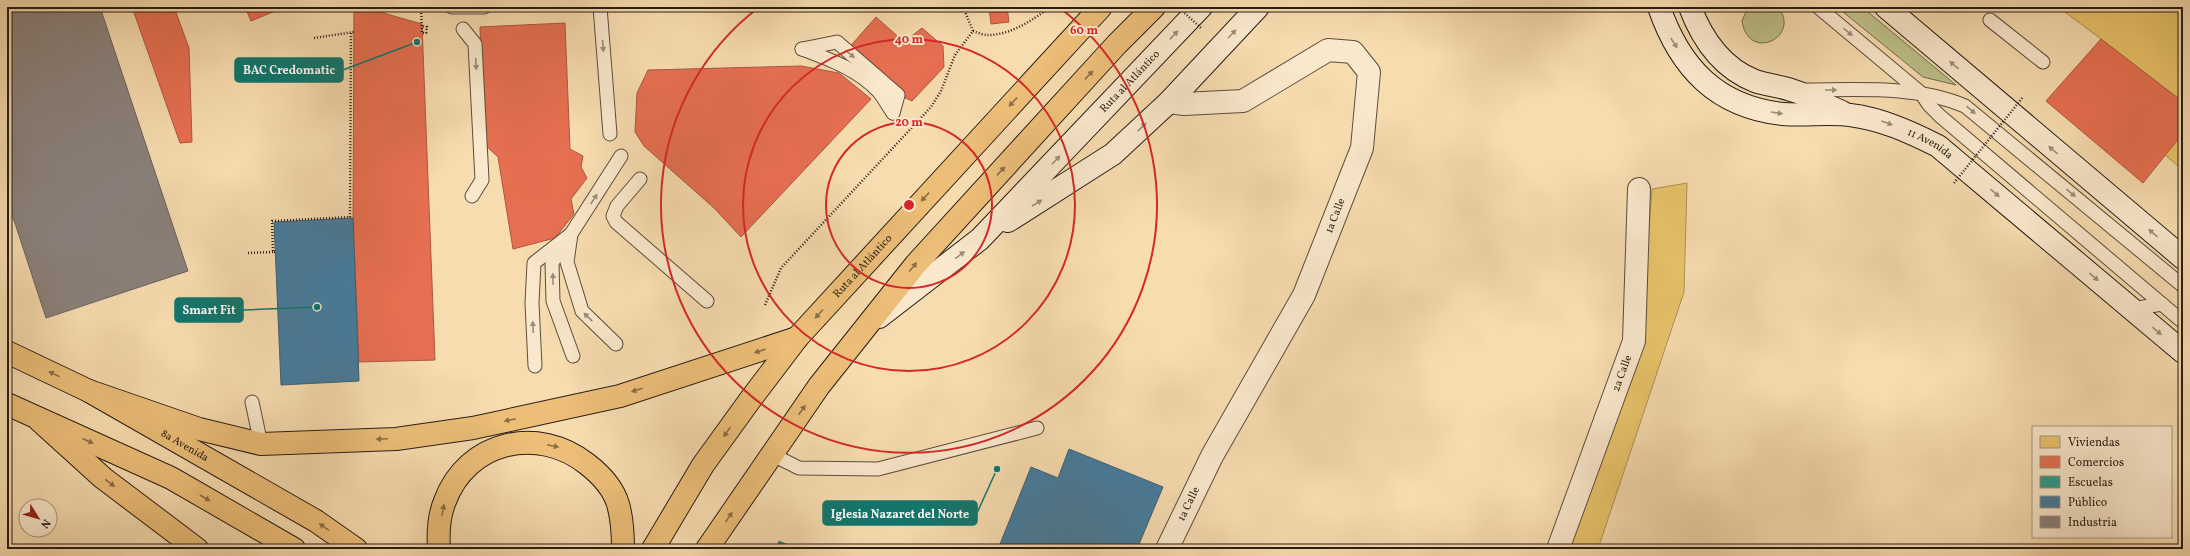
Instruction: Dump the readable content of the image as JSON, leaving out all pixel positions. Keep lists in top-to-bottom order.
{
  "streets": {
    "main road": [
      "Ruta al Atlántico",
      "11 Avenida",
      "1a Calle",
      "2a Calle",
      "8a Avenida"
    ]
  },
  "places": ["BAC Credomatic", "Smart Fit", "Iglesia Nazaret del Norte"],
  "legend": [
    "Viviendas",
    "Comercios",
    "Escuelas",
    "Público",
    "Industria"
  ],
  "north": "bottom right",
  "rings": ["60 m", "40 m", "20 m"]
}
